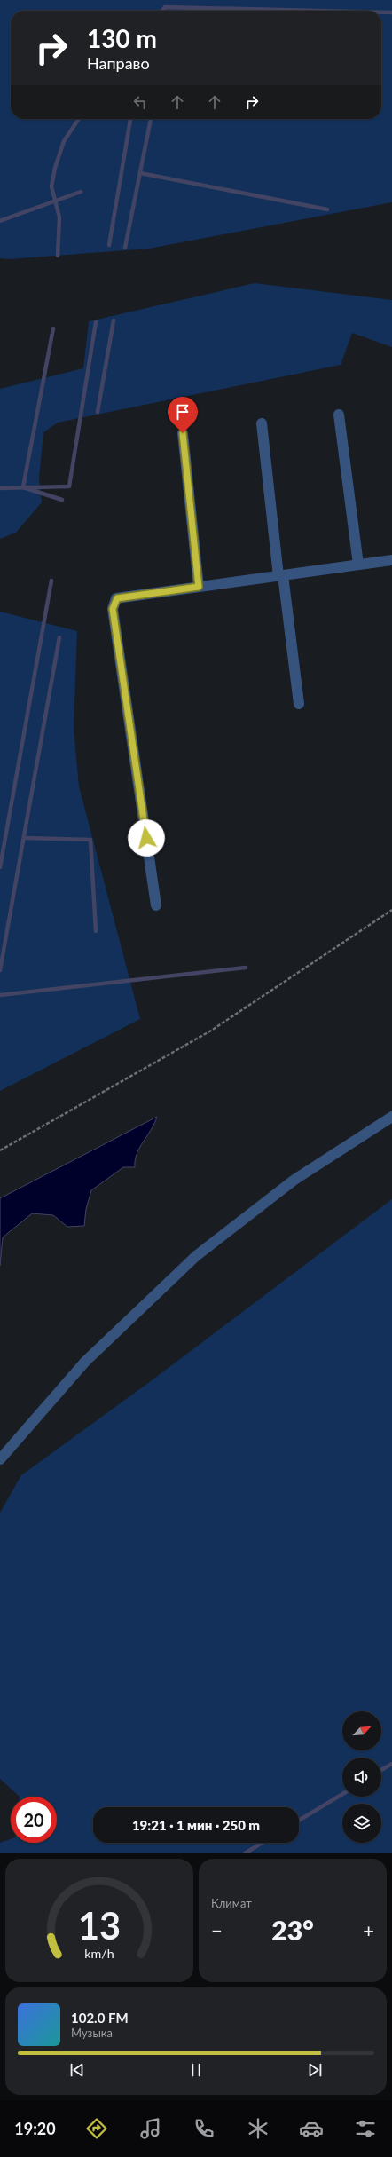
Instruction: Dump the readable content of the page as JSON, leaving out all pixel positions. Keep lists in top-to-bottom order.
{
  "north": "top right",
  "page": {
    "turn": ["130 m", "Направо"],
    "limit": "20",
    "trip": "19:21 · 1 мин · 250 m",
    "tile": "Климат",
    "heat": ["−", "23°", "+"],
    "song": ["102.0 FM", "Музыка"],
    "tabs": "19:20",
    "gauge": ["13", "km/h"]
  }
}
